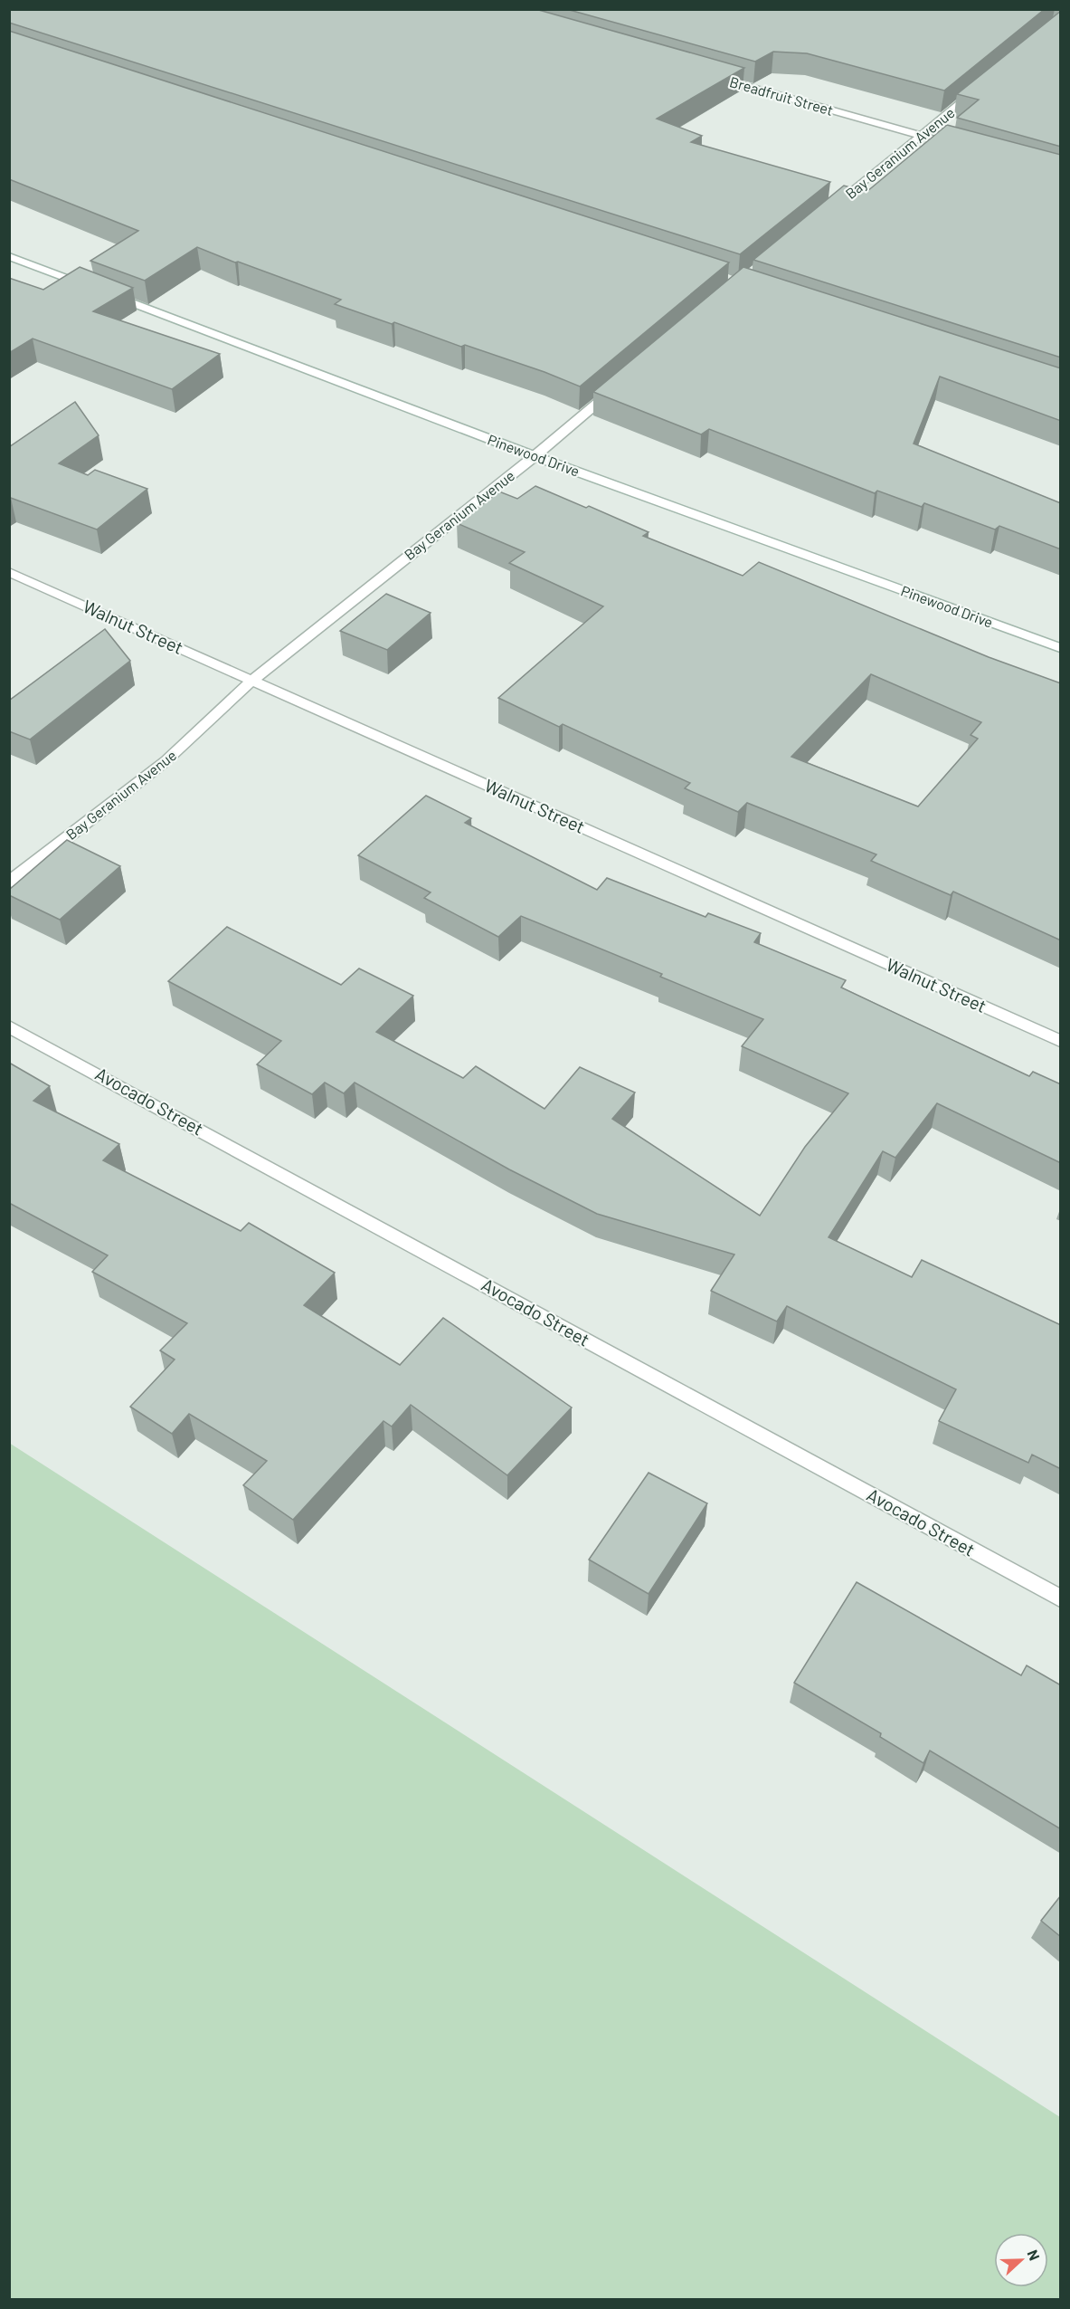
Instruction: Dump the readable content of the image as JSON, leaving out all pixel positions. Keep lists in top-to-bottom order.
{
  "streets": {
    "street": [
      "Breadfruit Street",
      "Bay Geranium Avenue",
      "Pinewood Drive",
      "Walnut Street",
      "Avocado Street"
    ]
  },
  "crossings": [
    ["Breadfruit Street", "Bay Geranium Avenue"],
    ["Bay Geranium Avenue", "Pinewood Drive"],
    ["Bay Geranium Avenue", "Walnut Street"]
  ],
  "north": "right"
}
